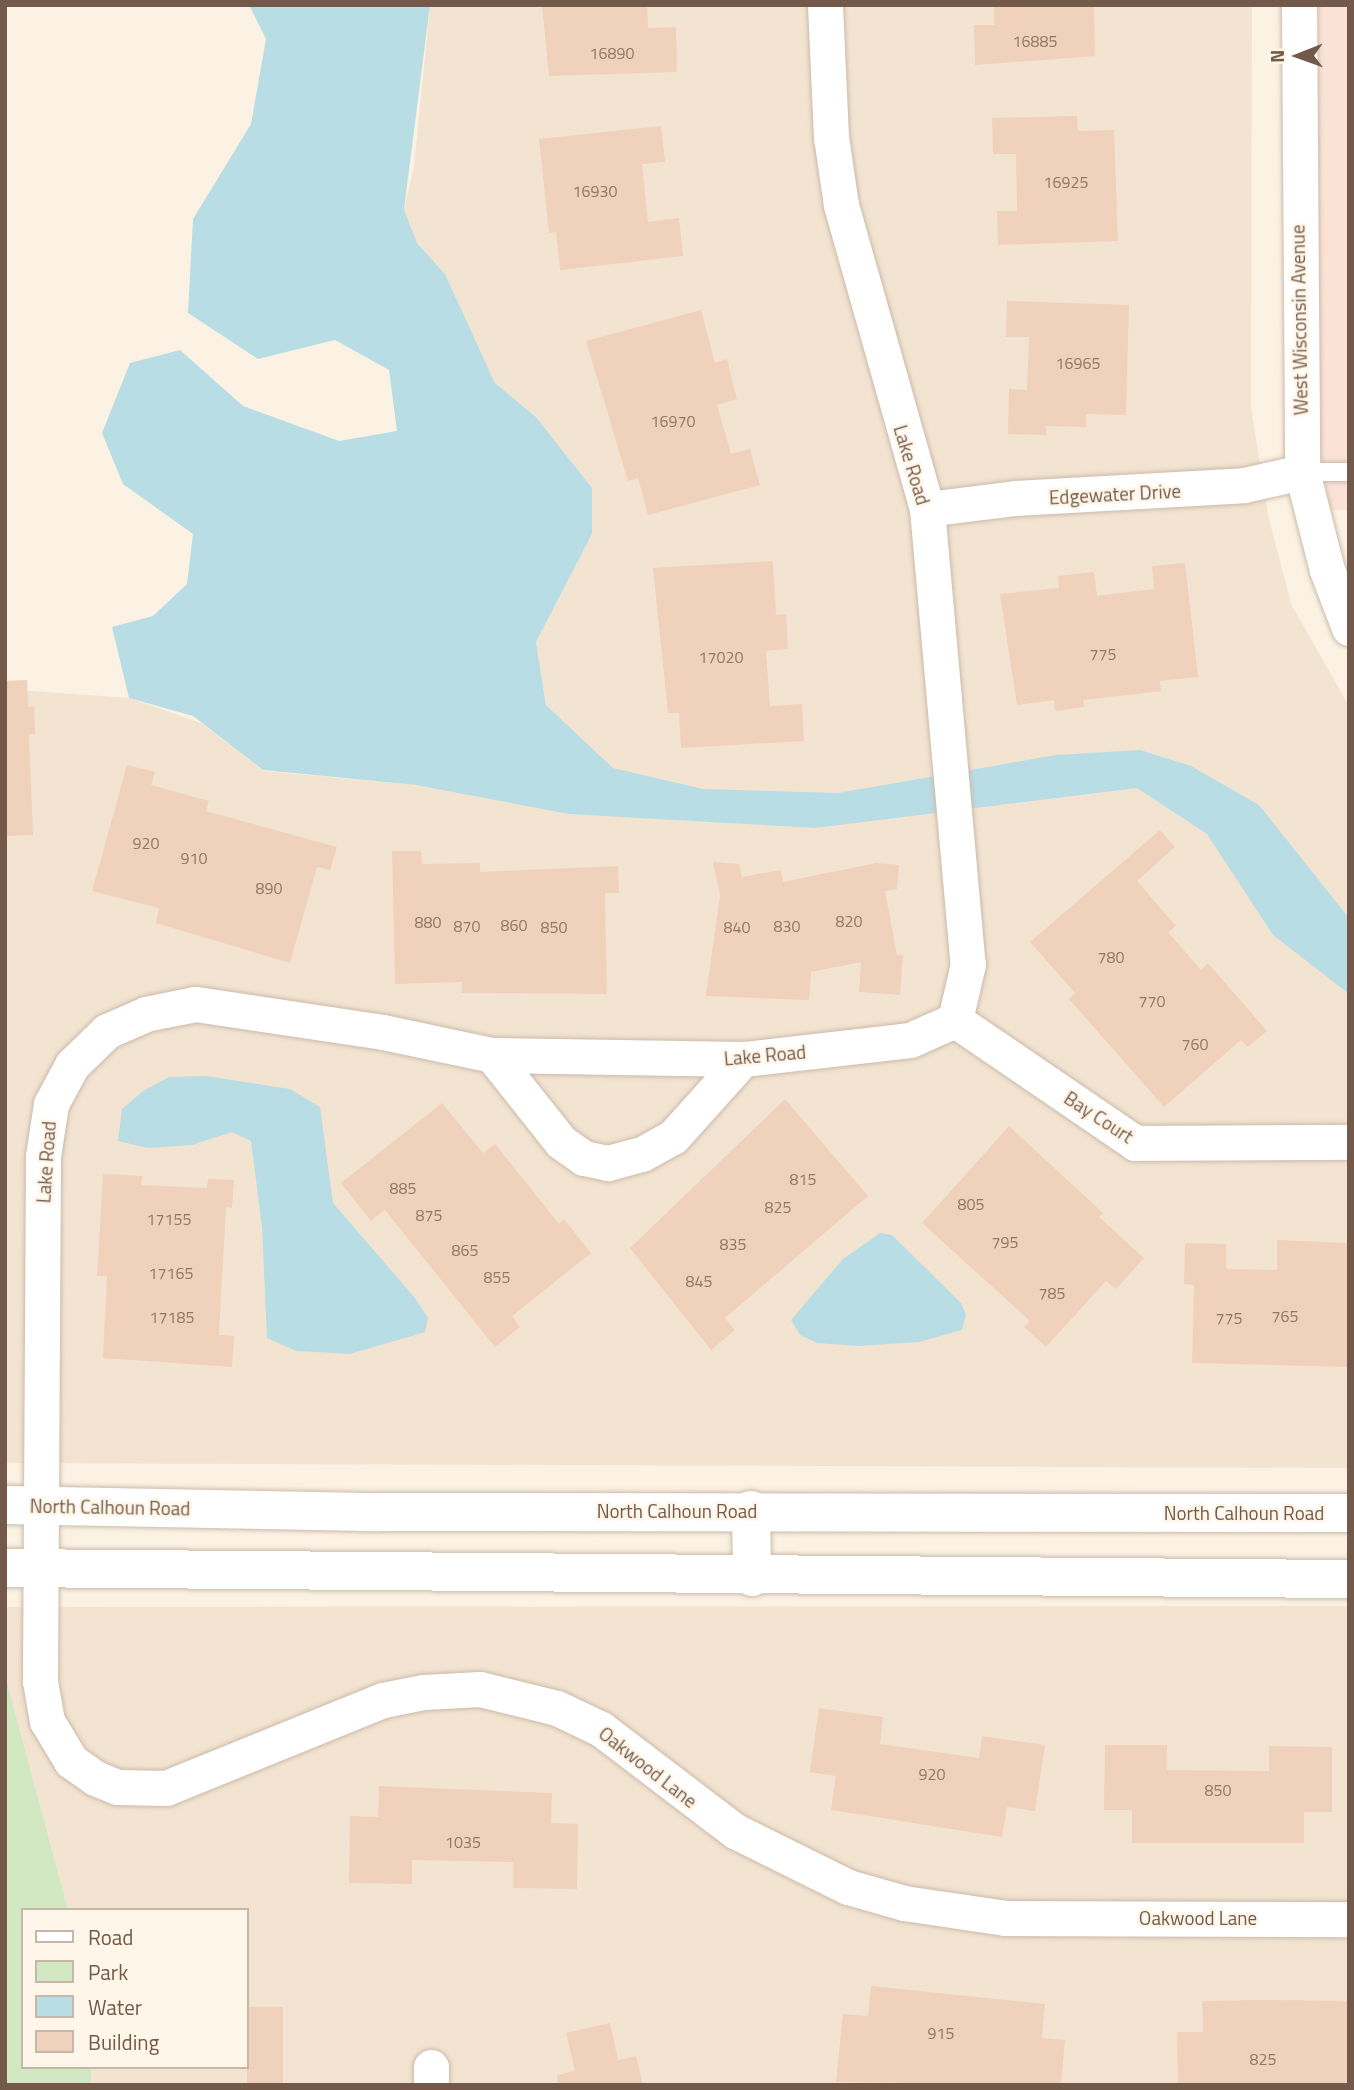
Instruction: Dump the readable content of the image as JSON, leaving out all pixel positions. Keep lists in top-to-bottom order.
{
  "streets": {
    "main road": ["North Calhoun Road"],
    "street": [
      "West Wisconsin Avenue",
      "Lake Road",
      "Edgewater Drive",
      "Bay Court",
      "Oakwood Lane"
    ]
  },
  "crossings": [
    ["West Wisconsin Avenue", "Edgewater Drive"],
    ["Lake Road", "Edgewater Drive"],
    ["Lake Road", "Bay Court"],
    ["Lake Road", "North Calhoun Road"],
    ["Lake Road", "Oakwood Lane"]
  ],
  "house_numbers": [
    "16885",
    "16890",
    "16925",
    "16930",
    "16965",
    "16970",
    "775",
    "17020",
    "920",
    "910",
    "890",
    "820",
    "880",
    "860",
    "870",
    "830",
    "850",
    "840",
    "780",
    "770",
    "760",
    "815",
    "885",
    "805",
    "825",
    "875",
    "17155",
    "795",
    "835",
    "865",
    "17165",
    "855",
    "845",
    "785",
    "765",
    "17185",
    "775",
    "920",
    "850",
    "1035",
    "915",
    "825"
  ],
  "legend": [
    "Road",
    "Park",
    "Water",
    "Building"
  ],
  "north": "left"
}
